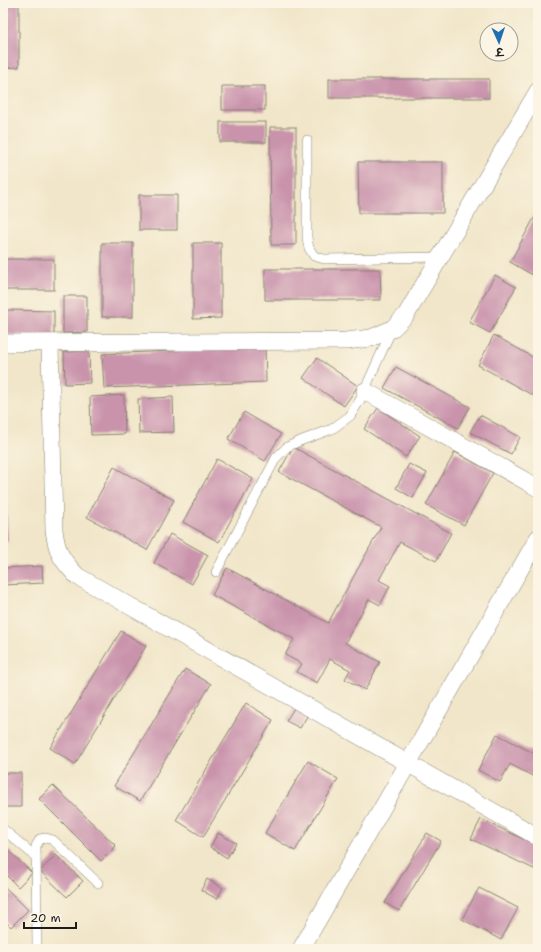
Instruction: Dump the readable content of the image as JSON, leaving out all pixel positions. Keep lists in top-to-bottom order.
{
  "scale_bar": "20 m",
  "north": "bottom"
}
